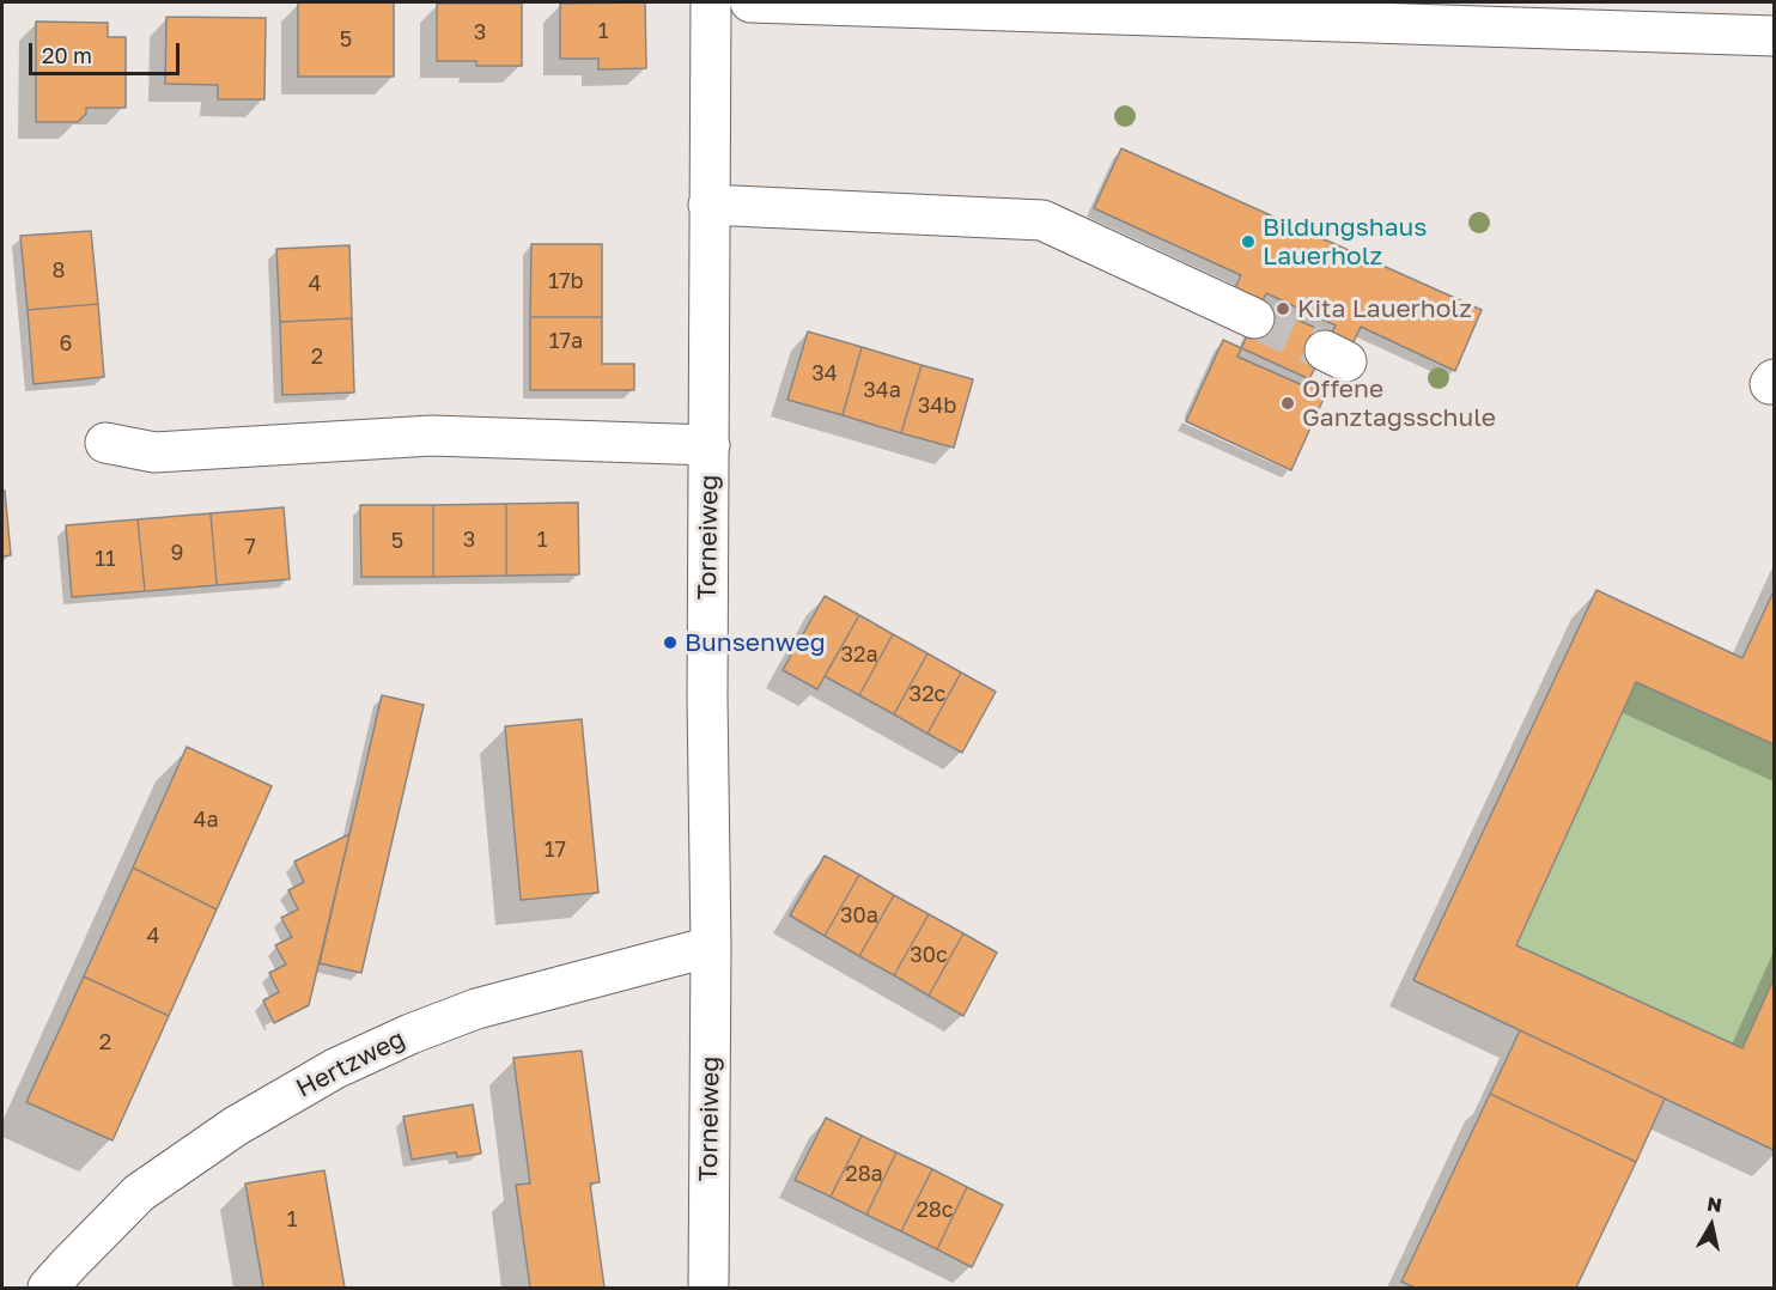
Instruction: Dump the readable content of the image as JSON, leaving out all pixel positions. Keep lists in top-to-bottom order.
{
  "streets": {
    "street": ["Torneiweg", "Hertzweg"]
  },
  "crossings": [
    ["Torneiweg", "Hertzweg"]
  ],
  "places": [
    "Bildungshaus Lauerholz",
    "Kita Lauerholz",
    "Offene Ganztagsschule",
    "Bunsenweg"
  ],
  "house_numbers": [
    "1",
    "3",
    "5",
    "8",
    "17b",
    "4",
    "17a",
    "6",
    "2",
    "34",
    "34a",
    "34b",
    "3",
    "1",
    "5",
    "7",
    "9",
    "11",
    "32a",
    "32c",
    "4a",
    "17",
    "30a",
    "4",
    "30c",
    "2",
    "28a",
    "28c",
    "1"
  ],
  "scale_bar": "20 m",
  "north": "top"
}
